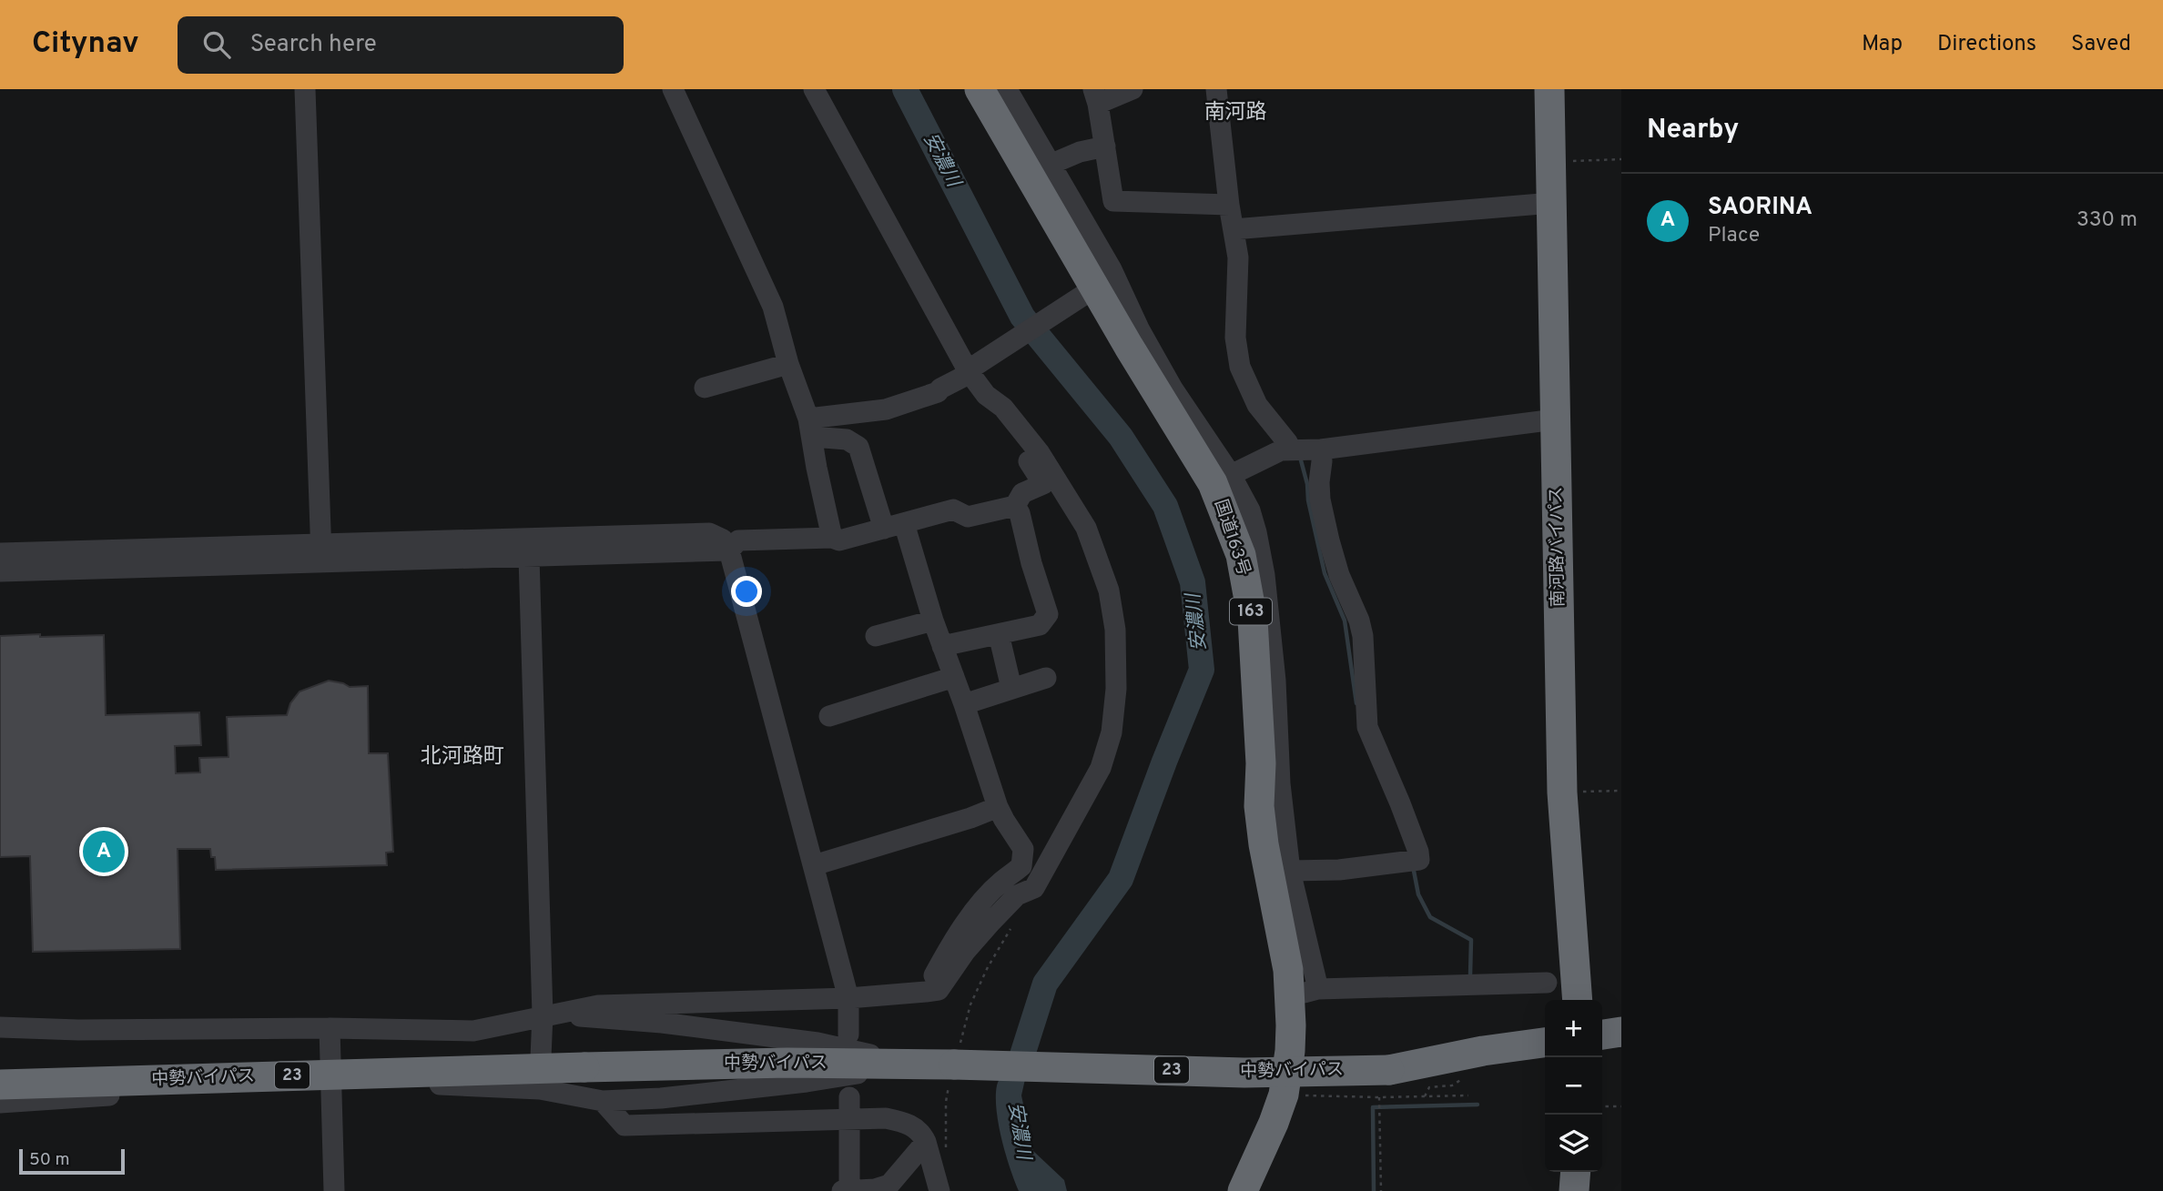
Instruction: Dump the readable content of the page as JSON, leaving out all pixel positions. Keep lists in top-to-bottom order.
{
  "streets": {
    "highway": [
      "国道163号",
      "南河路バイパス",
      "163",
      "中勢バイパス",
      "23"
    ]
  },
  "districts": ["南河路", "北河路町"],
  "water": ["安濃川"],
  "scale_bar": "50 m",
  "page": {
    "header": "Citynav",
    "search": "Search here",
    "nav": ["Map", "Directions", "Saved"],
    "heading": "Nearby",
    "list": [
      {
        "mark": "A",
        "name": "SAORINA",
        "note": "Place",
        "value": "330 m"
      }
    ],
    "pins": "A",
    "map_buttons": ["+", "−"],
    "scale": "50 m"
  }
}
